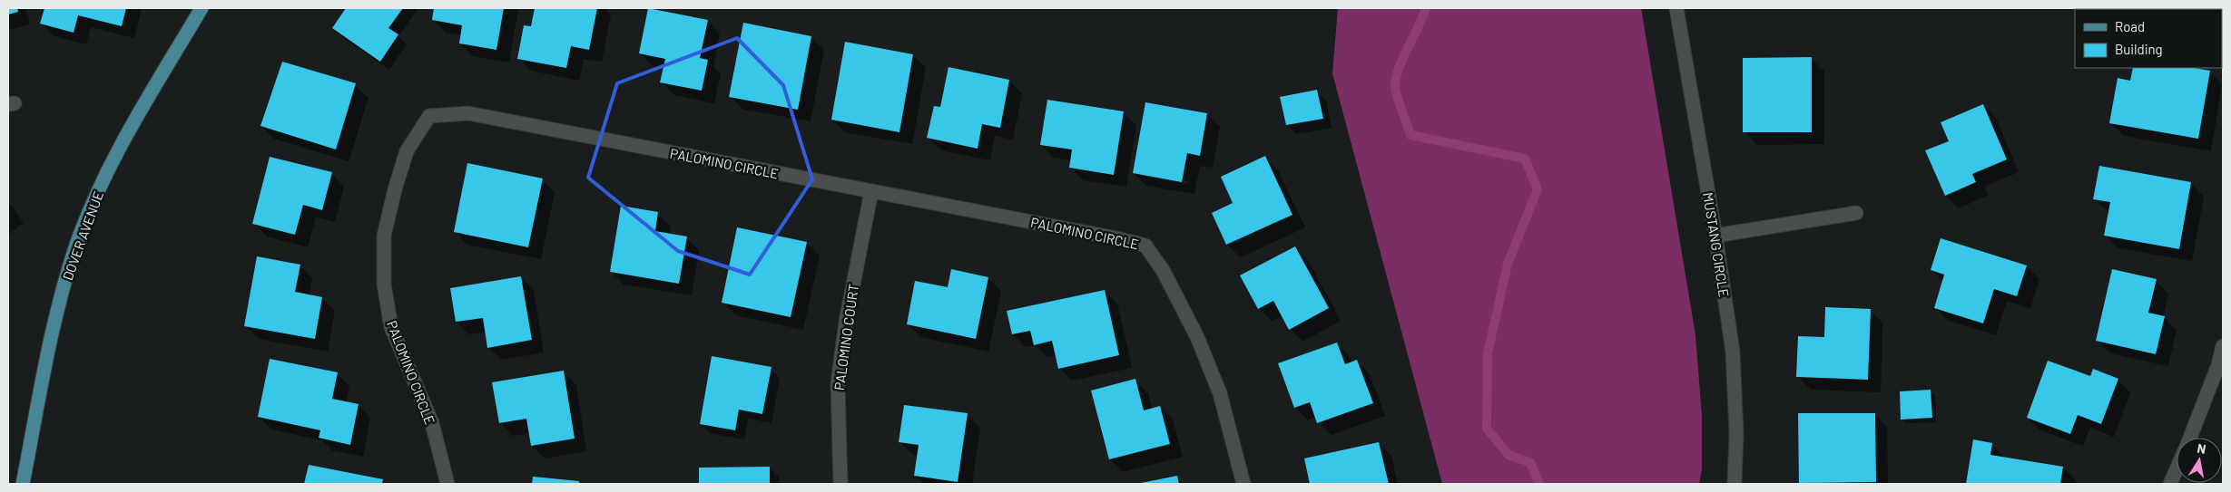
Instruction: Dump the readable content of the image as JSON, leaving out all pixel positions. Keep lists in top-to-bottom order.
{
  "streets": {
    "main road": ["DOVER AVENUE"],
    "street": ["PALOMINO CIRCLE", "MUSTANG CIRCLE", "PALOMINO COURT"]
  },
  "crossings": [
    ["PALOMINO CIRCLE", "PALOMINO COURT"]
  ],
  "legend": ["Road", "Building"],
  "north": "top"
}
